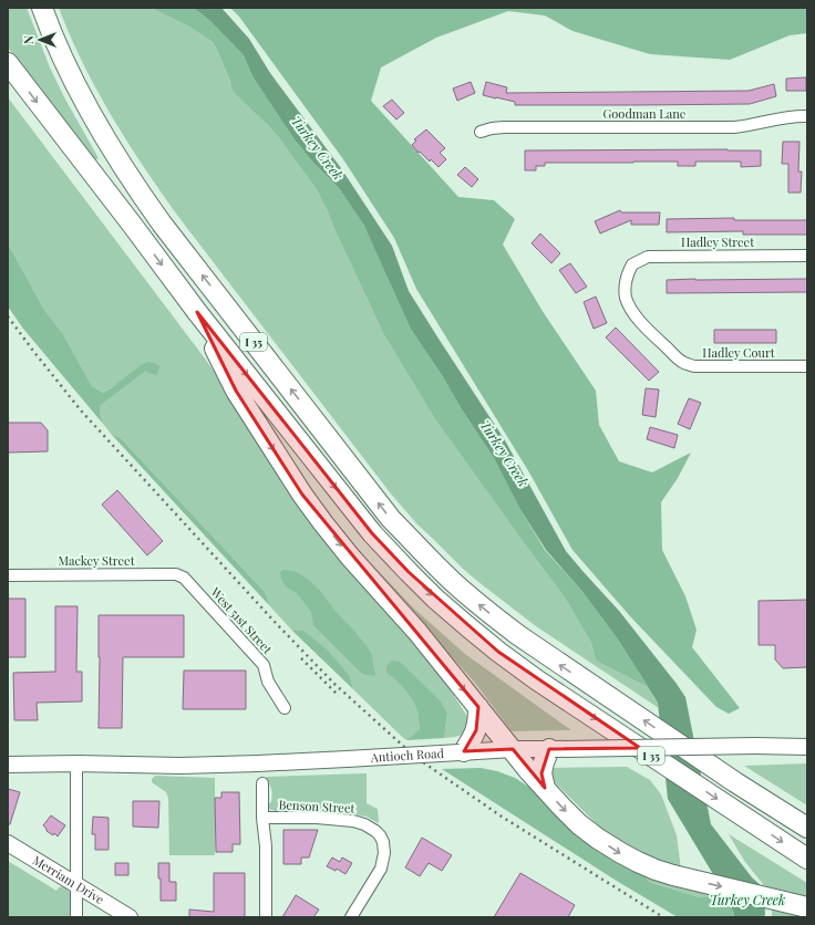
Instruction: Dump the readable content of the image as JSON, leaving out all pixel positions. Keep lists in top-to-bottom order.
{
  "streets": {
    "highway": ["I 35"],
    "main road": ["Antioch Road", "Merriam Drive"],
    "street": [
      "Goodman Lane",
      "Hadley Street",
      "Hadley Court",
      "Mackey Street",
      "West 51st Street",
      "Benson Street"
    ]
  },
  "crossings": [
    ["Hadley Street", "Hadley Court"],
    ["Mackey Street", "West 51st Street"]
  ],
  "water": ["Turkey Creek"],
  "north": "left"
}
